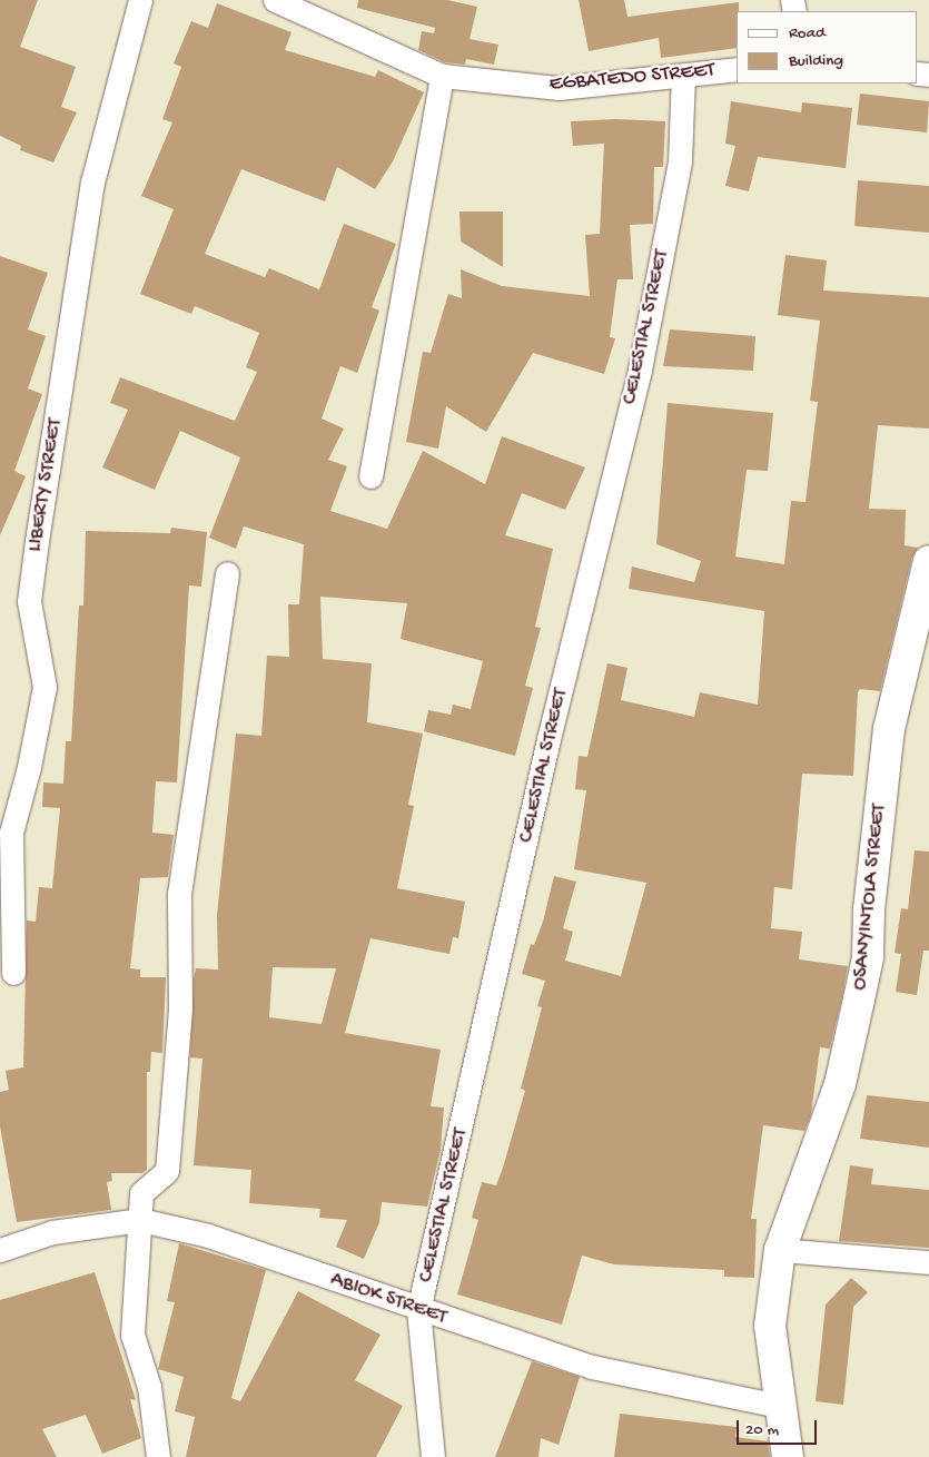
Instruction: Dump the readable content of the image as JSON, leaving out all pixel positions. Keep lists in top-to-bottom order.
{
  "streets": {
    "street": [
      "EGBATEDO STREET",
      "CELESTIAL STREET",
      "LIBERTY STREET",
      "OSANYINTOLA STREET",
      "ABIOK STREET"
    ]
  },
  "crossings": [
    ["EGBATEDO STREET", "CELESTIAL STREET"],
    ["CELESTIAL STREET", "ABIOK STREET"],
    ["OSANYINTOLA STREET", "ABIOK STREET"]
  ],
  "legend": ["Road", "Building"],
  "scale_bar": "20 m"
}
